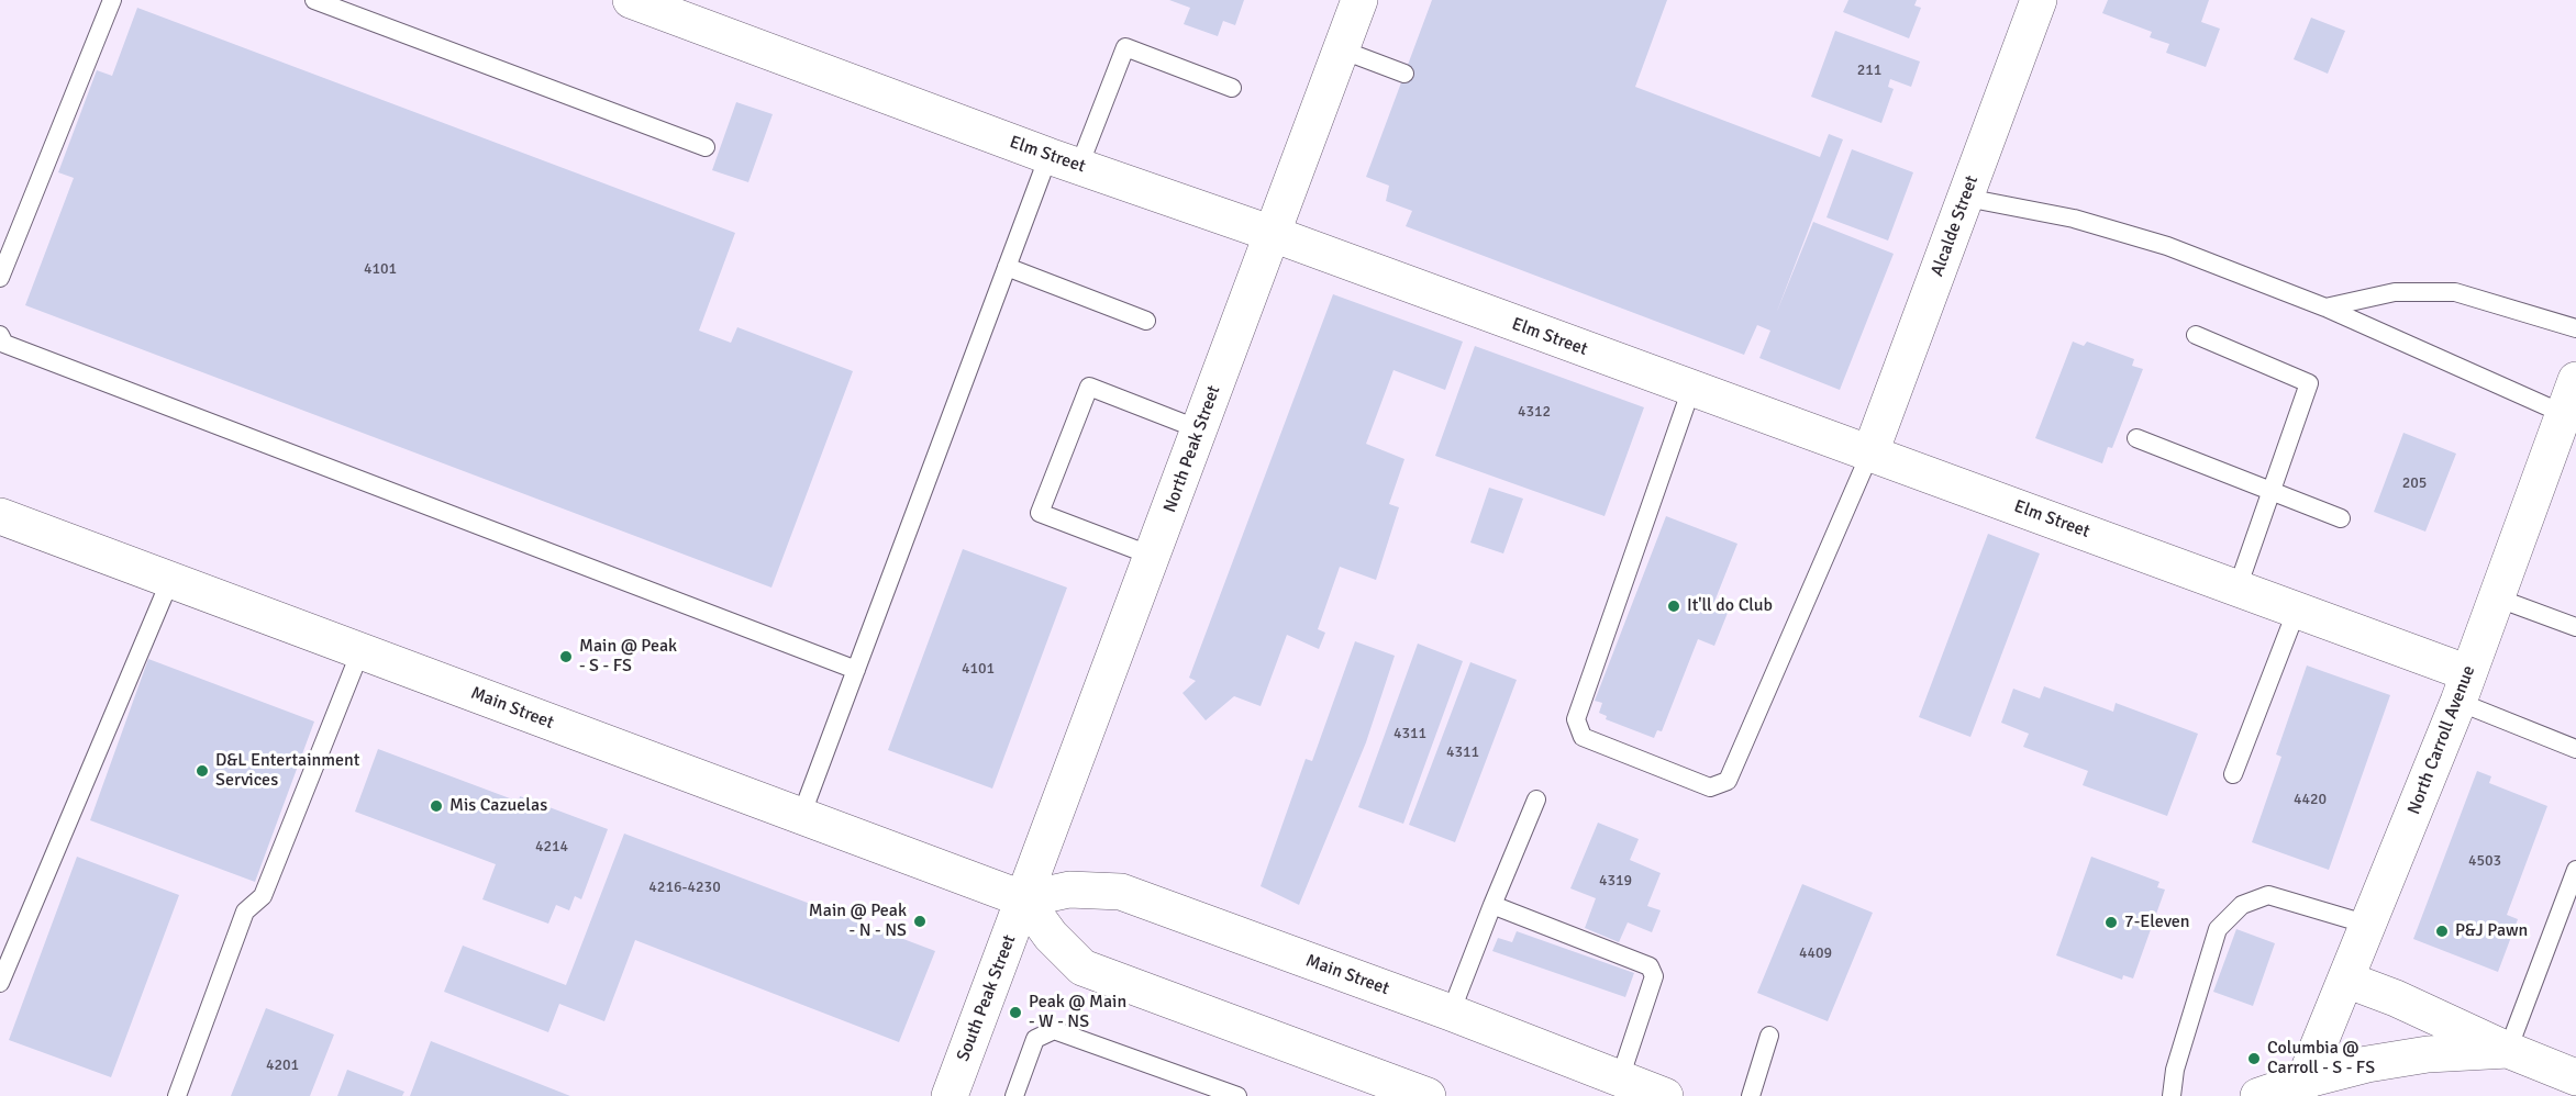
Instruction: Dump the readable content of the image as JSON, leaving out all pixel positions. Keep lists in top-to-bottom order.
{
  "streets": {
    "main road": [
      "Elm Street",
      "Alcalde Street",
      "North Peak Street",
      "Main Street",
      "North Carroll Avenue",
      "South Peak Street"
    ]
  },
  "crossings": [
    ["Elm Street", "Alcalde Street"],
    ["Elm Street", "North Peak Street"],
    ["Elm Street", "North Carroll Avenue"],
    ["North Peak Street", "Main Street"],
    ["North Peak Street", "South Peak Street"],
    ["Main Street", "South Peak Street"]
  ],
  "places": [
    "It'll do Club",
    "Main @ Peak - S - FS",
    "D&L Entertainment Services",
    "Mis Cazuelas",
    "Main @ Peak - N - NS",
    "7-Eleven",
    "P&J Pawn",
    "Peak @ Main - W - NS",
    "Columbia @ Carroll - S - FS"
  ],
  "house_numbers": [
    "211",
    "4101",
    "4312",
    "205",
    "4101",
    "4311",
    "4311",
    "4420",
    "4214",
    "4503",
    "4319",
    "4216-4230",
    "4409",
    "4201"
  ]
}
